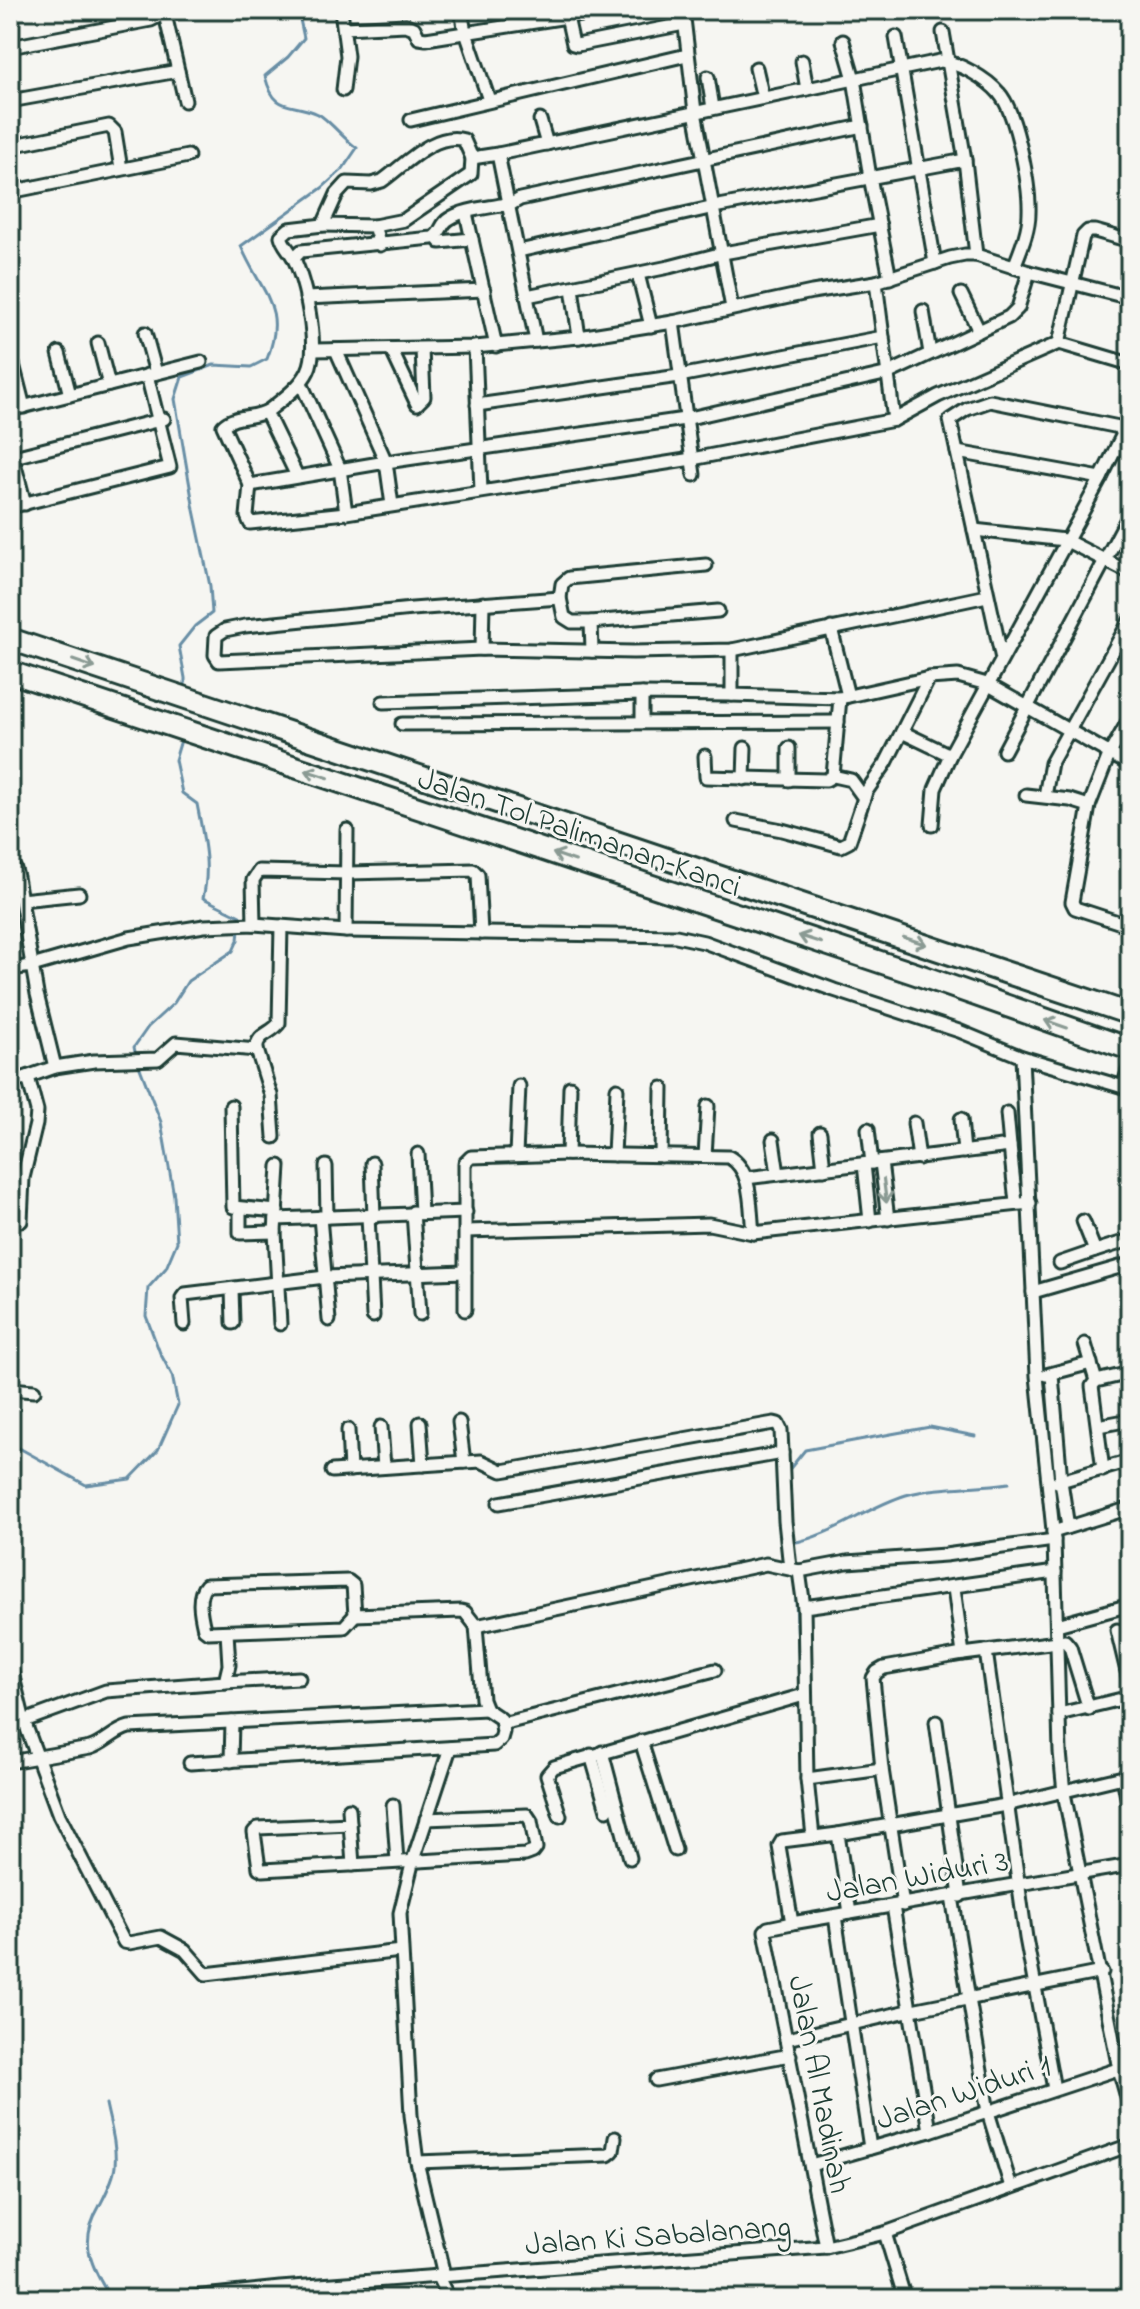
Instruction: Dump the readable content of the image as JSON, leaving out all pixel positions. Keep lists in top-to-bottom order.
{
  "streets": {
    "highway": ["Jalan Tol Palimanan–Kanci"],
    "street": [
      "Jalan Widuri 3",
      "Jalan Al Madinah",
      "Jalan Widuri 1",
      "Jalan Ki Sabalanang"
    ]
  },
  "crossings": [
    ["Jalan Widuri 3", "Jalan Al Madinah"],
    ["Jalan Al Madinah", "Jalan Widuri 1"],
    ["Jalan Al Madinah", "Jalan Ki Sabalanang"]
  ]
}
